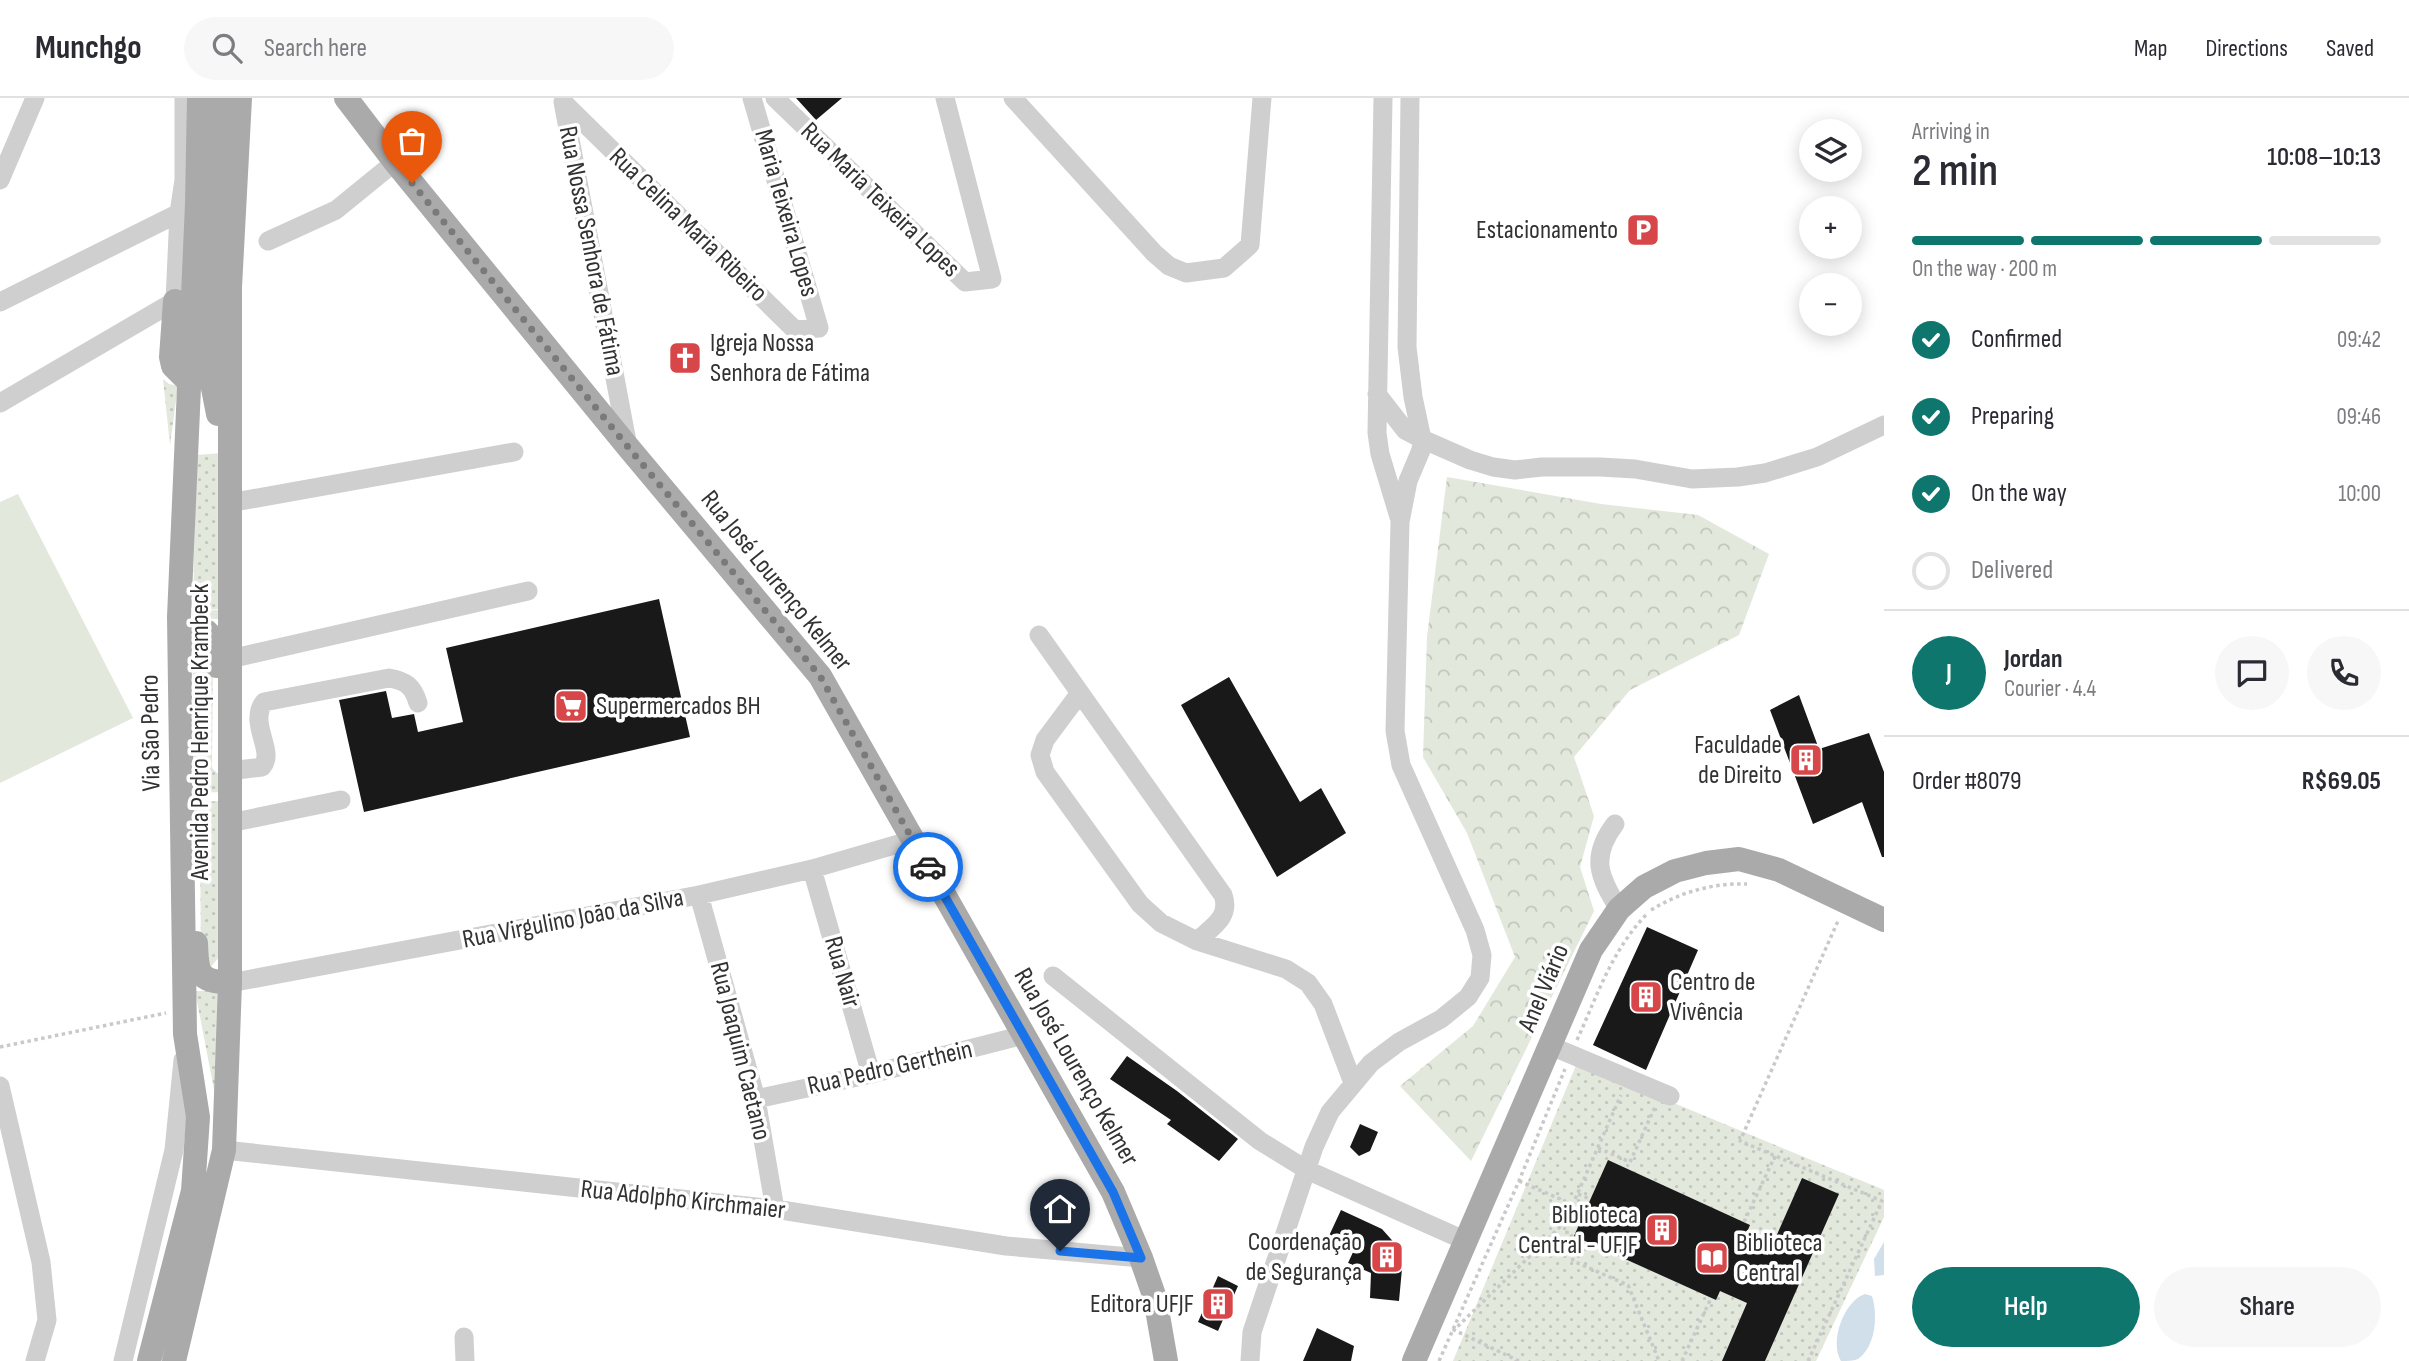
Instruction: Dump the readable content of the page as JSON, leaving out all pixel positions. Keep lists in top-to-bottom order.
{
  "streets": {
    "main road": [
      "Rua José Lourenço Kelmer",
      "Avenida Pedro Henrique Krambeck",
      "Via São Pedro",
      "Anel Viário"
    ],
    "street": [
      "Rua Maria Teixeira Lopes",
      "Maria Teixeira Lopes",
      "Rua Celina Maria Ribeiro",
      "Rua Nossa Senhora de Fátima",
      "Rua Virgulino João da Silva",
      "Rua Nair",
      "Rua Joaquim Caetano",
      "Rua Pedro Gerthein",
      "Rua Adolpho Kirchmaier"
    ]
  },
  "crossings": [
    ["Maria Teixeira Lopes", "Rua Celina Maria Ribeiro"],
    ["Rua Celina Maria Ribeiro", "Rua Nossa Senhora de Fátima"],
    ["Rua Nossa Senhora de Fátima", "Rua José Lourenço Kelmer"],
    ["Rua José Lourenço Kelmer", "Rua Virgulino João da Silva"],
    ["Rua José Lourenço Kelmer", "Rua Pedro Gerthein"],
    ["Rua José Lourenço Kelmer", "Rua Adolpho Kirchmaier"],
    ["Avenida Pedro Henrique Krambeck", "Rua Virgulino João da Silva"],
    ["Avenida Pedro Henrique Krambeck", "Rua Adolpho Kirchmaier"],
    ["Rua Virgulino João da Silva", "Rua Nair"],
    ["Rua Virgulino João da Silva", "Rua Joaquim Caetano"],
    ["Rua Nair", "Rua Pedro Gerthein"],
    ["Rua Joaquim Caetano", "Rua Pedro Gerthein"],
    ["Rua Joaquim Caetano", "Rua Adolpho Kirchmaier"]
  ],
  "places": {
    "parking": ["Estacionamento"],
    "church": ["Igreja Nossa Senhora de Fátima"],
    "supermarket": ["Supermercados BH"],
    "building": [
      "Faculdade de Direito",
      "Centro de Vivência",
      "Biblioteca Central - UFJF",
      "Coordenação de Segurança",
      "Editora UFJF"
    ],
    "library": ["Biblioteca Central"]
  },
  "page": {
    "header": "Munchgo",
    "search": "Search here",
    "nav": ["Map", "Directions", "Saved"],
    "heading": ["2 min", "Arriving in", "10:08–10:13"],
    "panel": [
      "Jordan",
      "Courier · 4.4",
      "Order #8079",
      "R$69.05"
    ],
    "map_buttons": ["+", "−"],
    "bar": "On the way · 200 m",
    "list": [
      ["Confirmed", "09:42"],
      ["Preparing", "09:46"],
      ["On the way", "10:00"],
      "Delivered"
    ],
    "round": "J",
    "buttons": ["Help", "Share"]
  }
}
